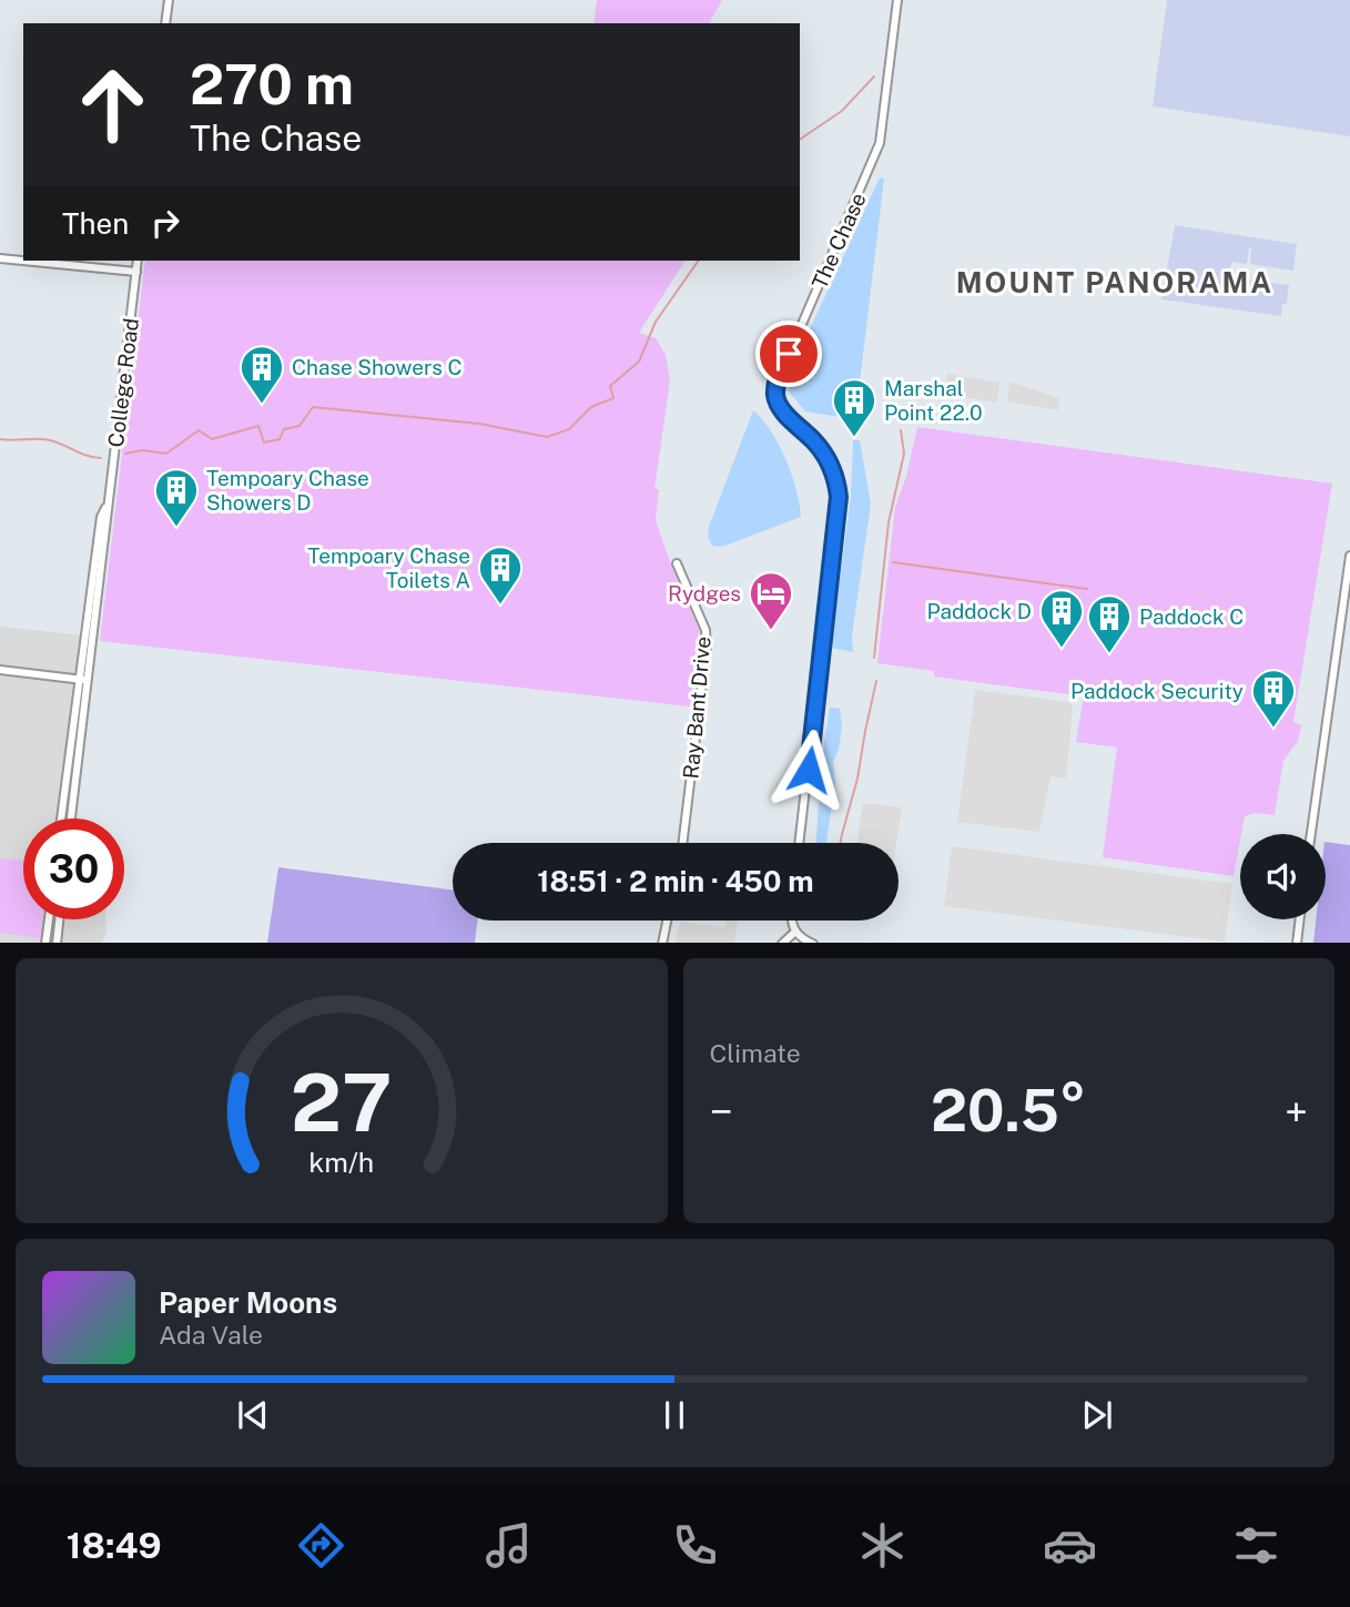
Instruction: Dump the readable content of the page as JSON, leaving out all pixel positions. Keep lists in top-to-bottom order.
{
  "streets": {
    "street": ["The Chase", "College Road", "Ray Bant Drive"]
  },
  "districts": ["MOUNT PANORAMA"],
  "places": {
    "building": [
      "Chase Showers C",
      "Marshal Point 22.0",
      "Tempoary Chase Showers D",
      "Tempoary Chase Toilets A",
      "Paddock D",
      "Paddock C",
      "Paddock Security"
    ],
    "hotel": ["Rydges"]
  },
  "page": {
    "turn": ["270 m", "The Chase"],
    "then": "Then",
    "limit": "30",
    "trip": "18:51 · 2 min · 450 m",
    "tile": "Climate",
    "heat": ["−", "20.5°", "+"],
    "song": ["Paper Moons", "Ada Vale"],
    "tabs": "18:49",
    "gauge": ["27", "km/h"]
  }
}
